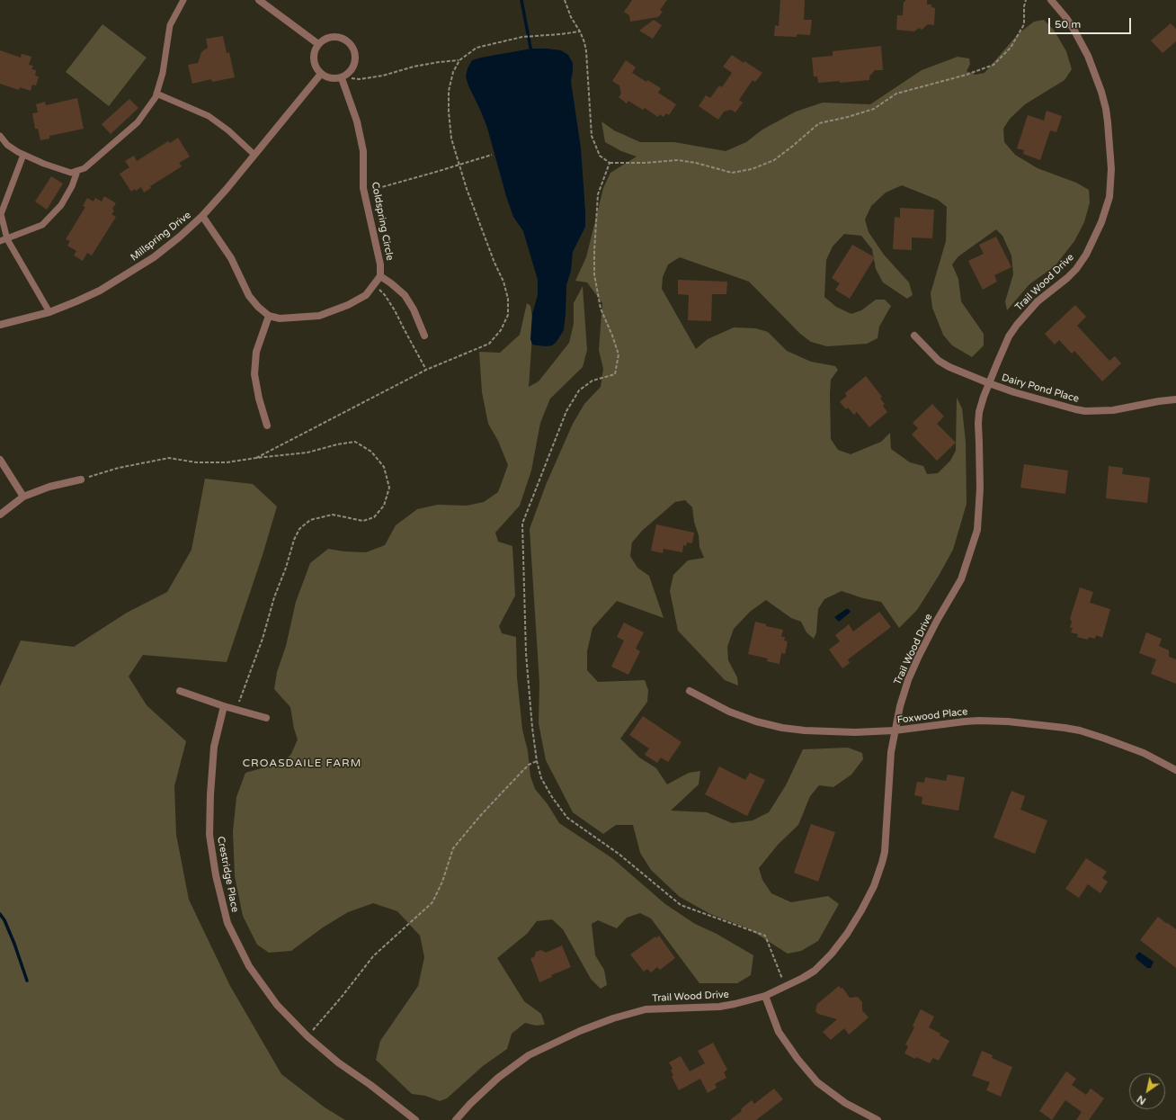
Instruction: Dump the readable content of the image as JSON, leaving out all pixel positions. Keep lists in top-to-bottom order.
{
  "streets": {
    "street": [
      "Coldspring Circle",
      "Millspring Drive",
      "Trail Wood Drive",
      "Dairy Pond Place",
      "Foxwood Place",
      "Crestridge Place"
    ]
  },
  "crossings": [
    ["Coldspring Circle", "Millspring Drive"],
    ["Trail Wood Drive", "Dairy Pond Place"],
    ["Trail Wood Drive", "Foxwood Place"]
  ],
  "districts": ["CROASDAILE FARM"],
  "scale_bar": "50 m",
  "north": "bottom left"
}
